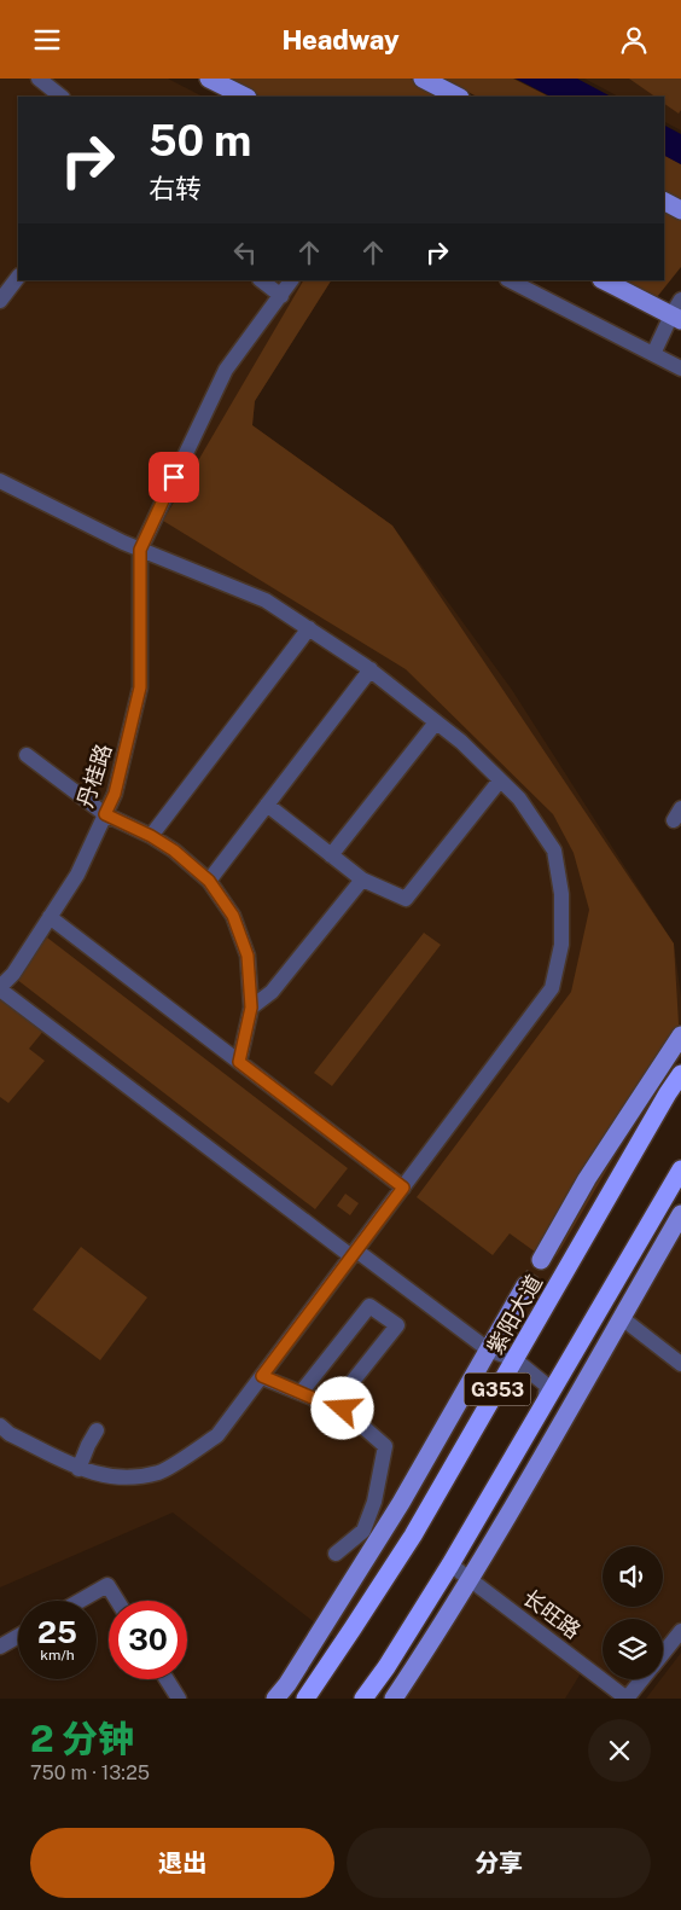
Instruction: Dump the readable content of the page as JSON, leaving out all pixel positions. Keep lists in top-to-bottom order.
{
  "streets": {
    "highway": ["紫阳大道", "G353"],
    "street": ["丹桂路", "长旺路"]
  },
  "crossings": [
    ["G353", "长旺路"]
  ],
  "page": {
    "header": "Headway",
    "turn": ["50 m", "右转"],
    "speed": "25 km/h",
    "limit": "30",
    "heading": ["2 分钟", "750 m · 13:25"],
    "buttons": ["退出", "分享"]
  }
}
